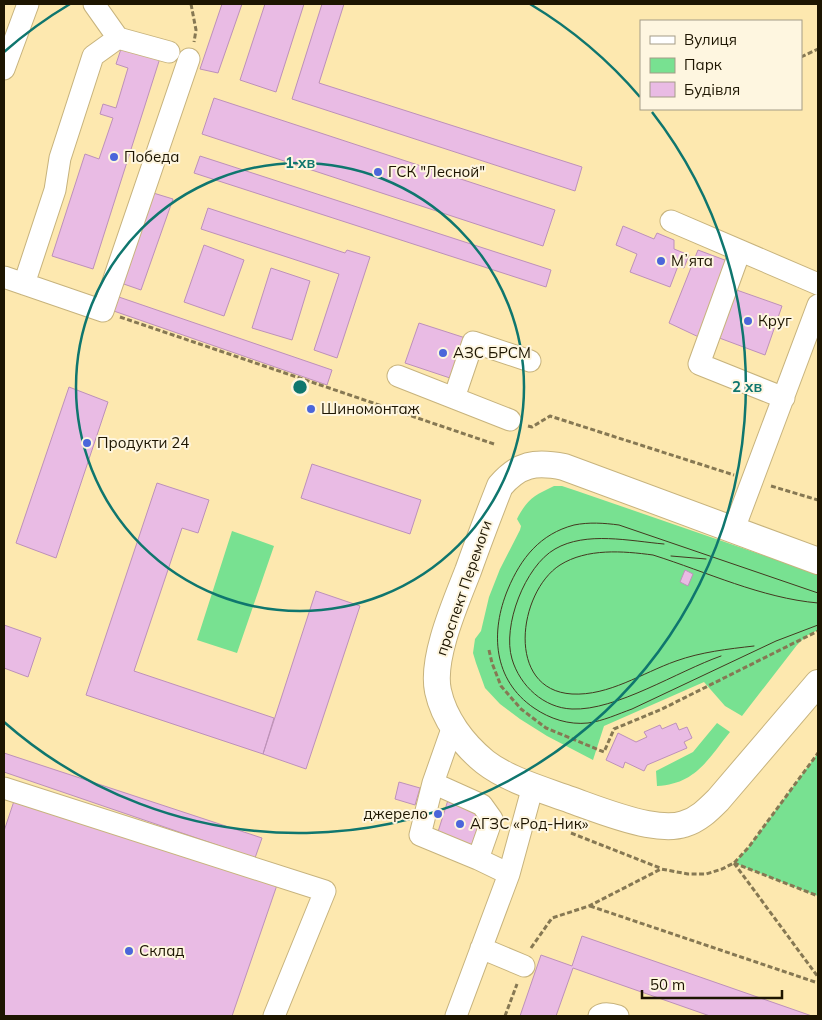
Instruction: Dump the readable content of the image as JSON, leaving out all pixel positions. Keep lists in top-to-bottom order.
{
  "streets": {
    "main road": ["проспект Перемоги"]
  },
  "places": [
    "Победа",
    "ГСК \"Лесной\"",
    "Мʼята",
    "Круг",
    "АЗС БРСМ",
    "Шиномонтаж",
    "Продукти 24",
    "джерело",
    "АГЗС «Род-Ник»",
    "Склад"
  ],
  "legend": ["Вулиця", "Парк", "Будівля"],
  "scale_bar": "50 m",
  "rings": ["1 хв", "2 хв"]
}
